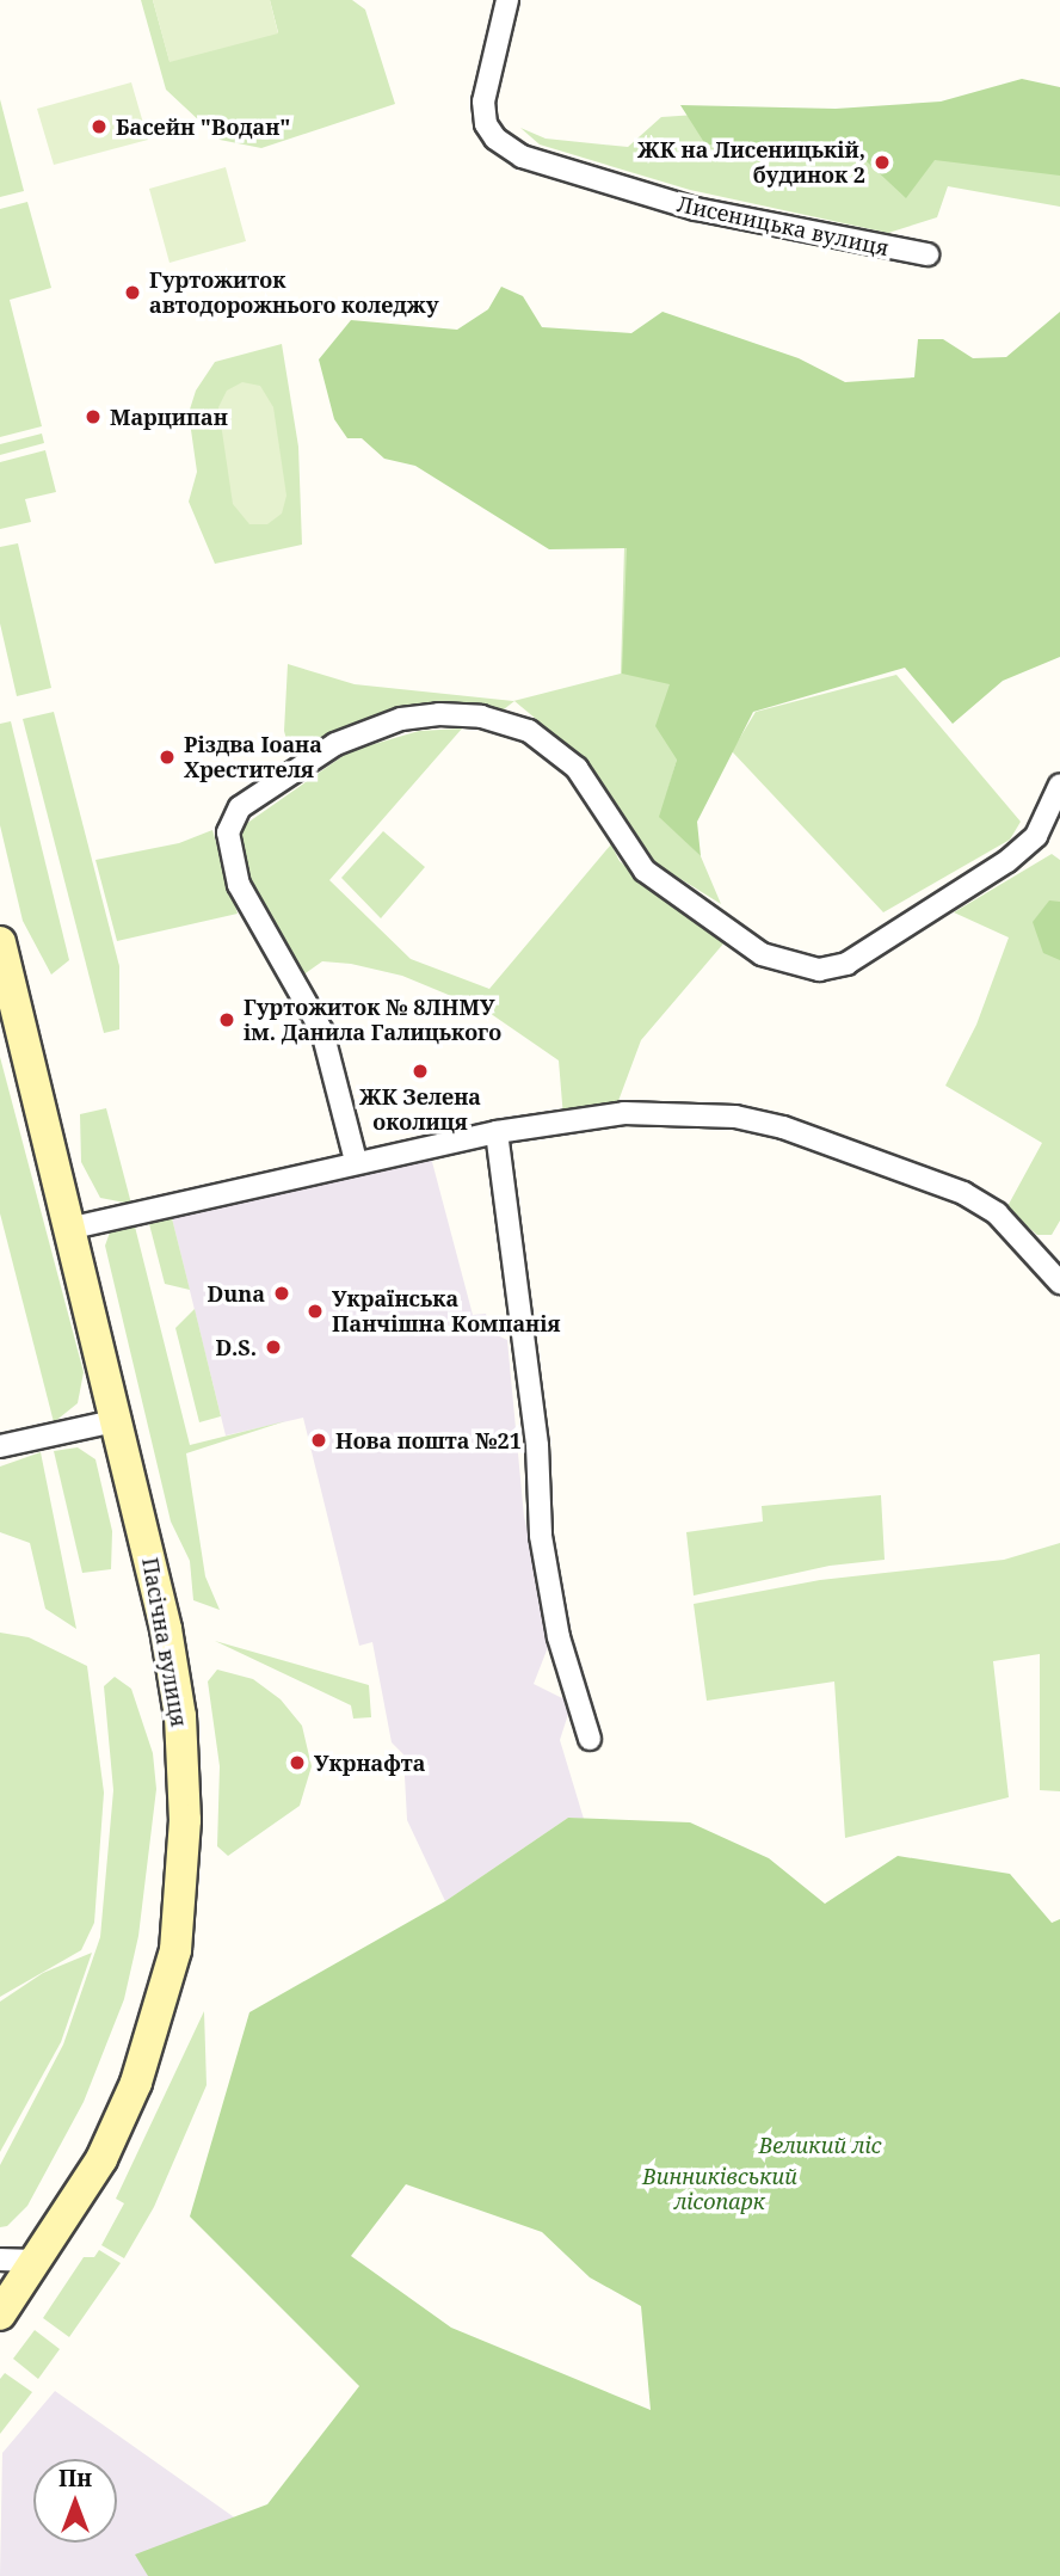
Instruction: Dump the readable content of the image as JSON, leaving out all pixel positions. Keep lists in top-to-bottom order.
{
  "streets": {
    "main road": ["Пасічна вулиця"],
    "street": ["Лисеницька вулиця"]
  },
  "parks": ["Великий ліс", "Винниківський лісопарк"],
  "places": [
    "Басейн \"Водан\"",
    "ЖК на Лисеницькій, будинок 2",
    "Гуртожиток автодорожнього коледжу",
    "Марципан",
    "Різдва Іоана Хрестителя",
    "Гуртожиток № 8ЛНМУ ім. Данила Галицького",
    "ЖК Зелена околиця",
    "Duna",
    "Українська Панчішна Компанія",
    "D.S.",
    "Нова пошта №21",
    "Укрнафта"
  ],
  "north": "top"
}
